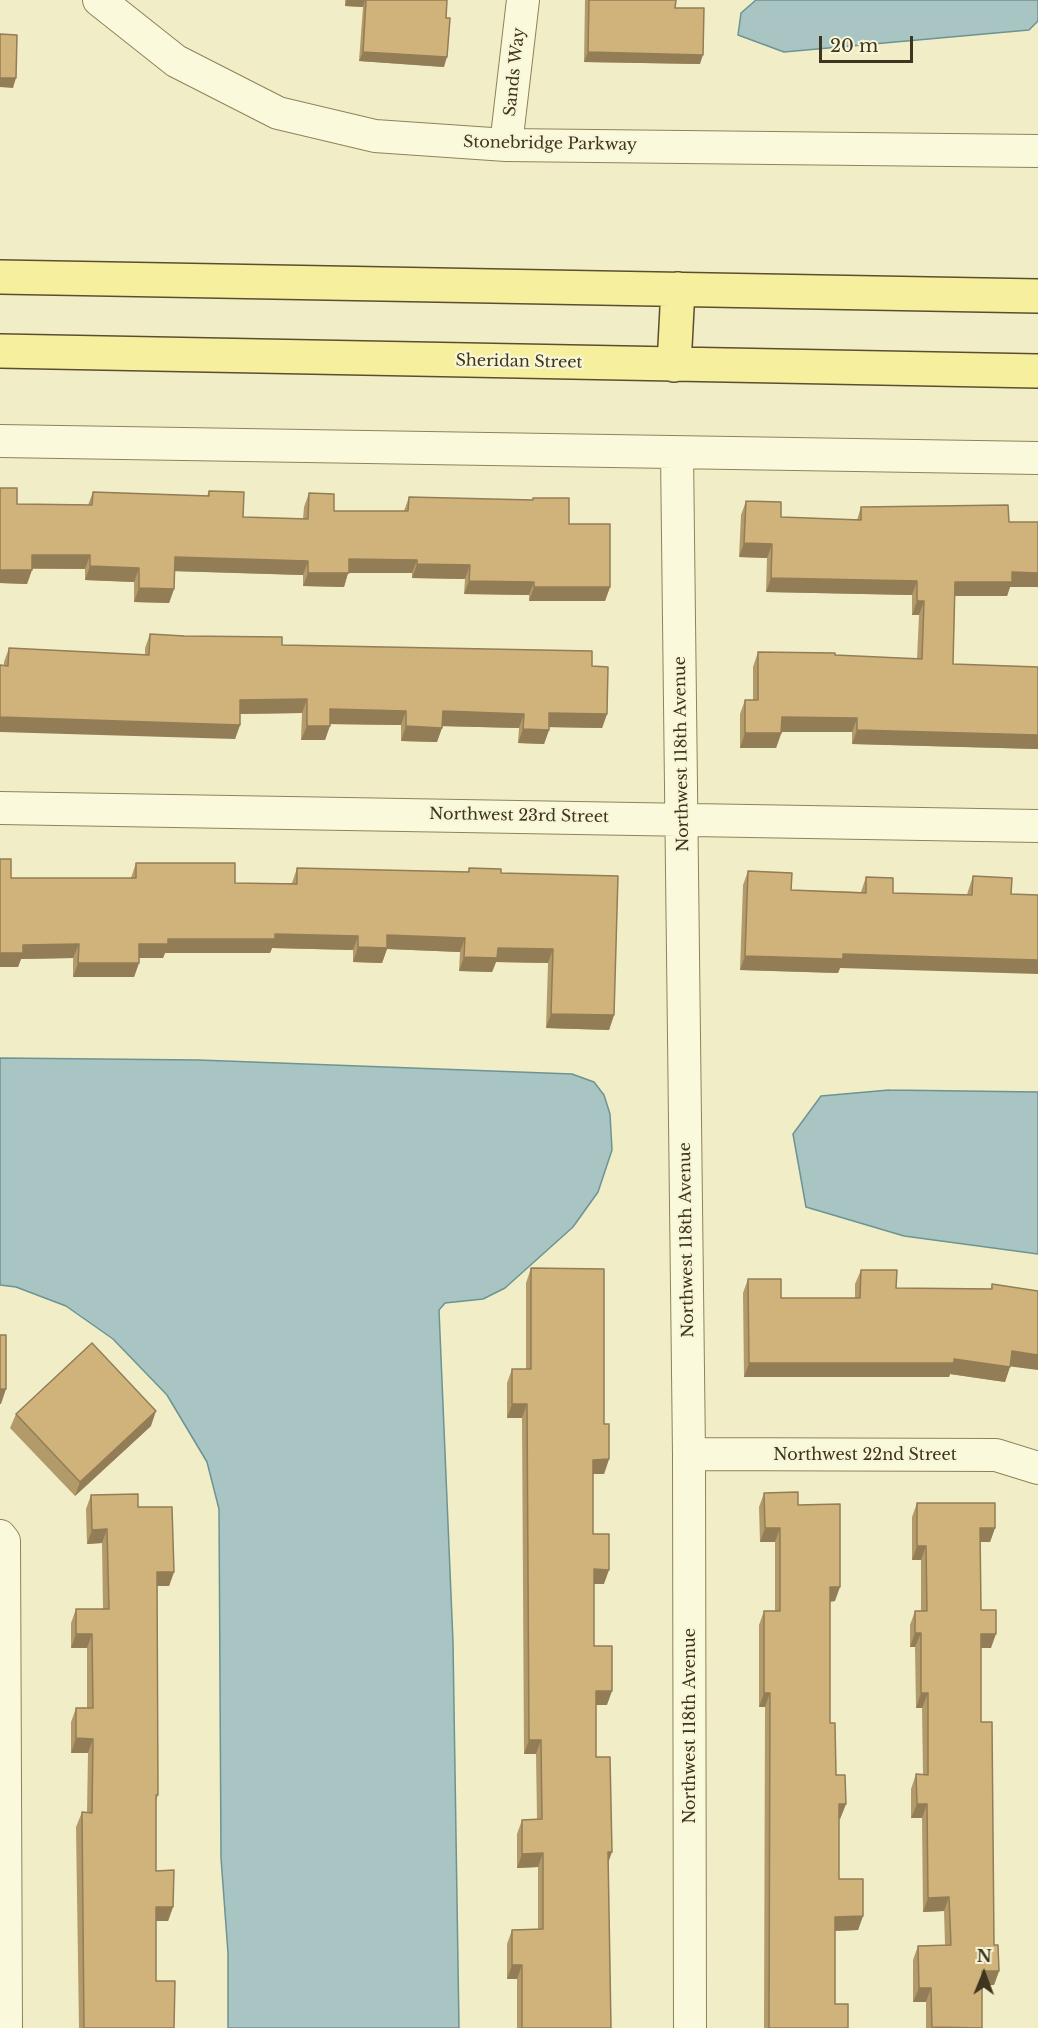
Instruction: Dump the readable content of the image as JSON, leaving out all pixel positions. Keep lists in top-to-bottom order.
{
  "streets": {
    "main road": ["Sheridan Street"],
    "street": [
      "Sands Way",
      "Stonebridge Parkway",
      "Northwest 118th Avenue",
      "Northwest 23rd Street",
      "Northwest 22nd Street"
    ]
  },
  "crossings": [
    ["Sands Way", "Stonebridge Parkway"],
    ["Northwest 118th Avenue", "Northwest 23rd Street"],
    ["Northwest 118th Avenue", "Northwest 22nd Street"]
  ],
  "scale_bar": "20 m",
  "north": "top"
}
